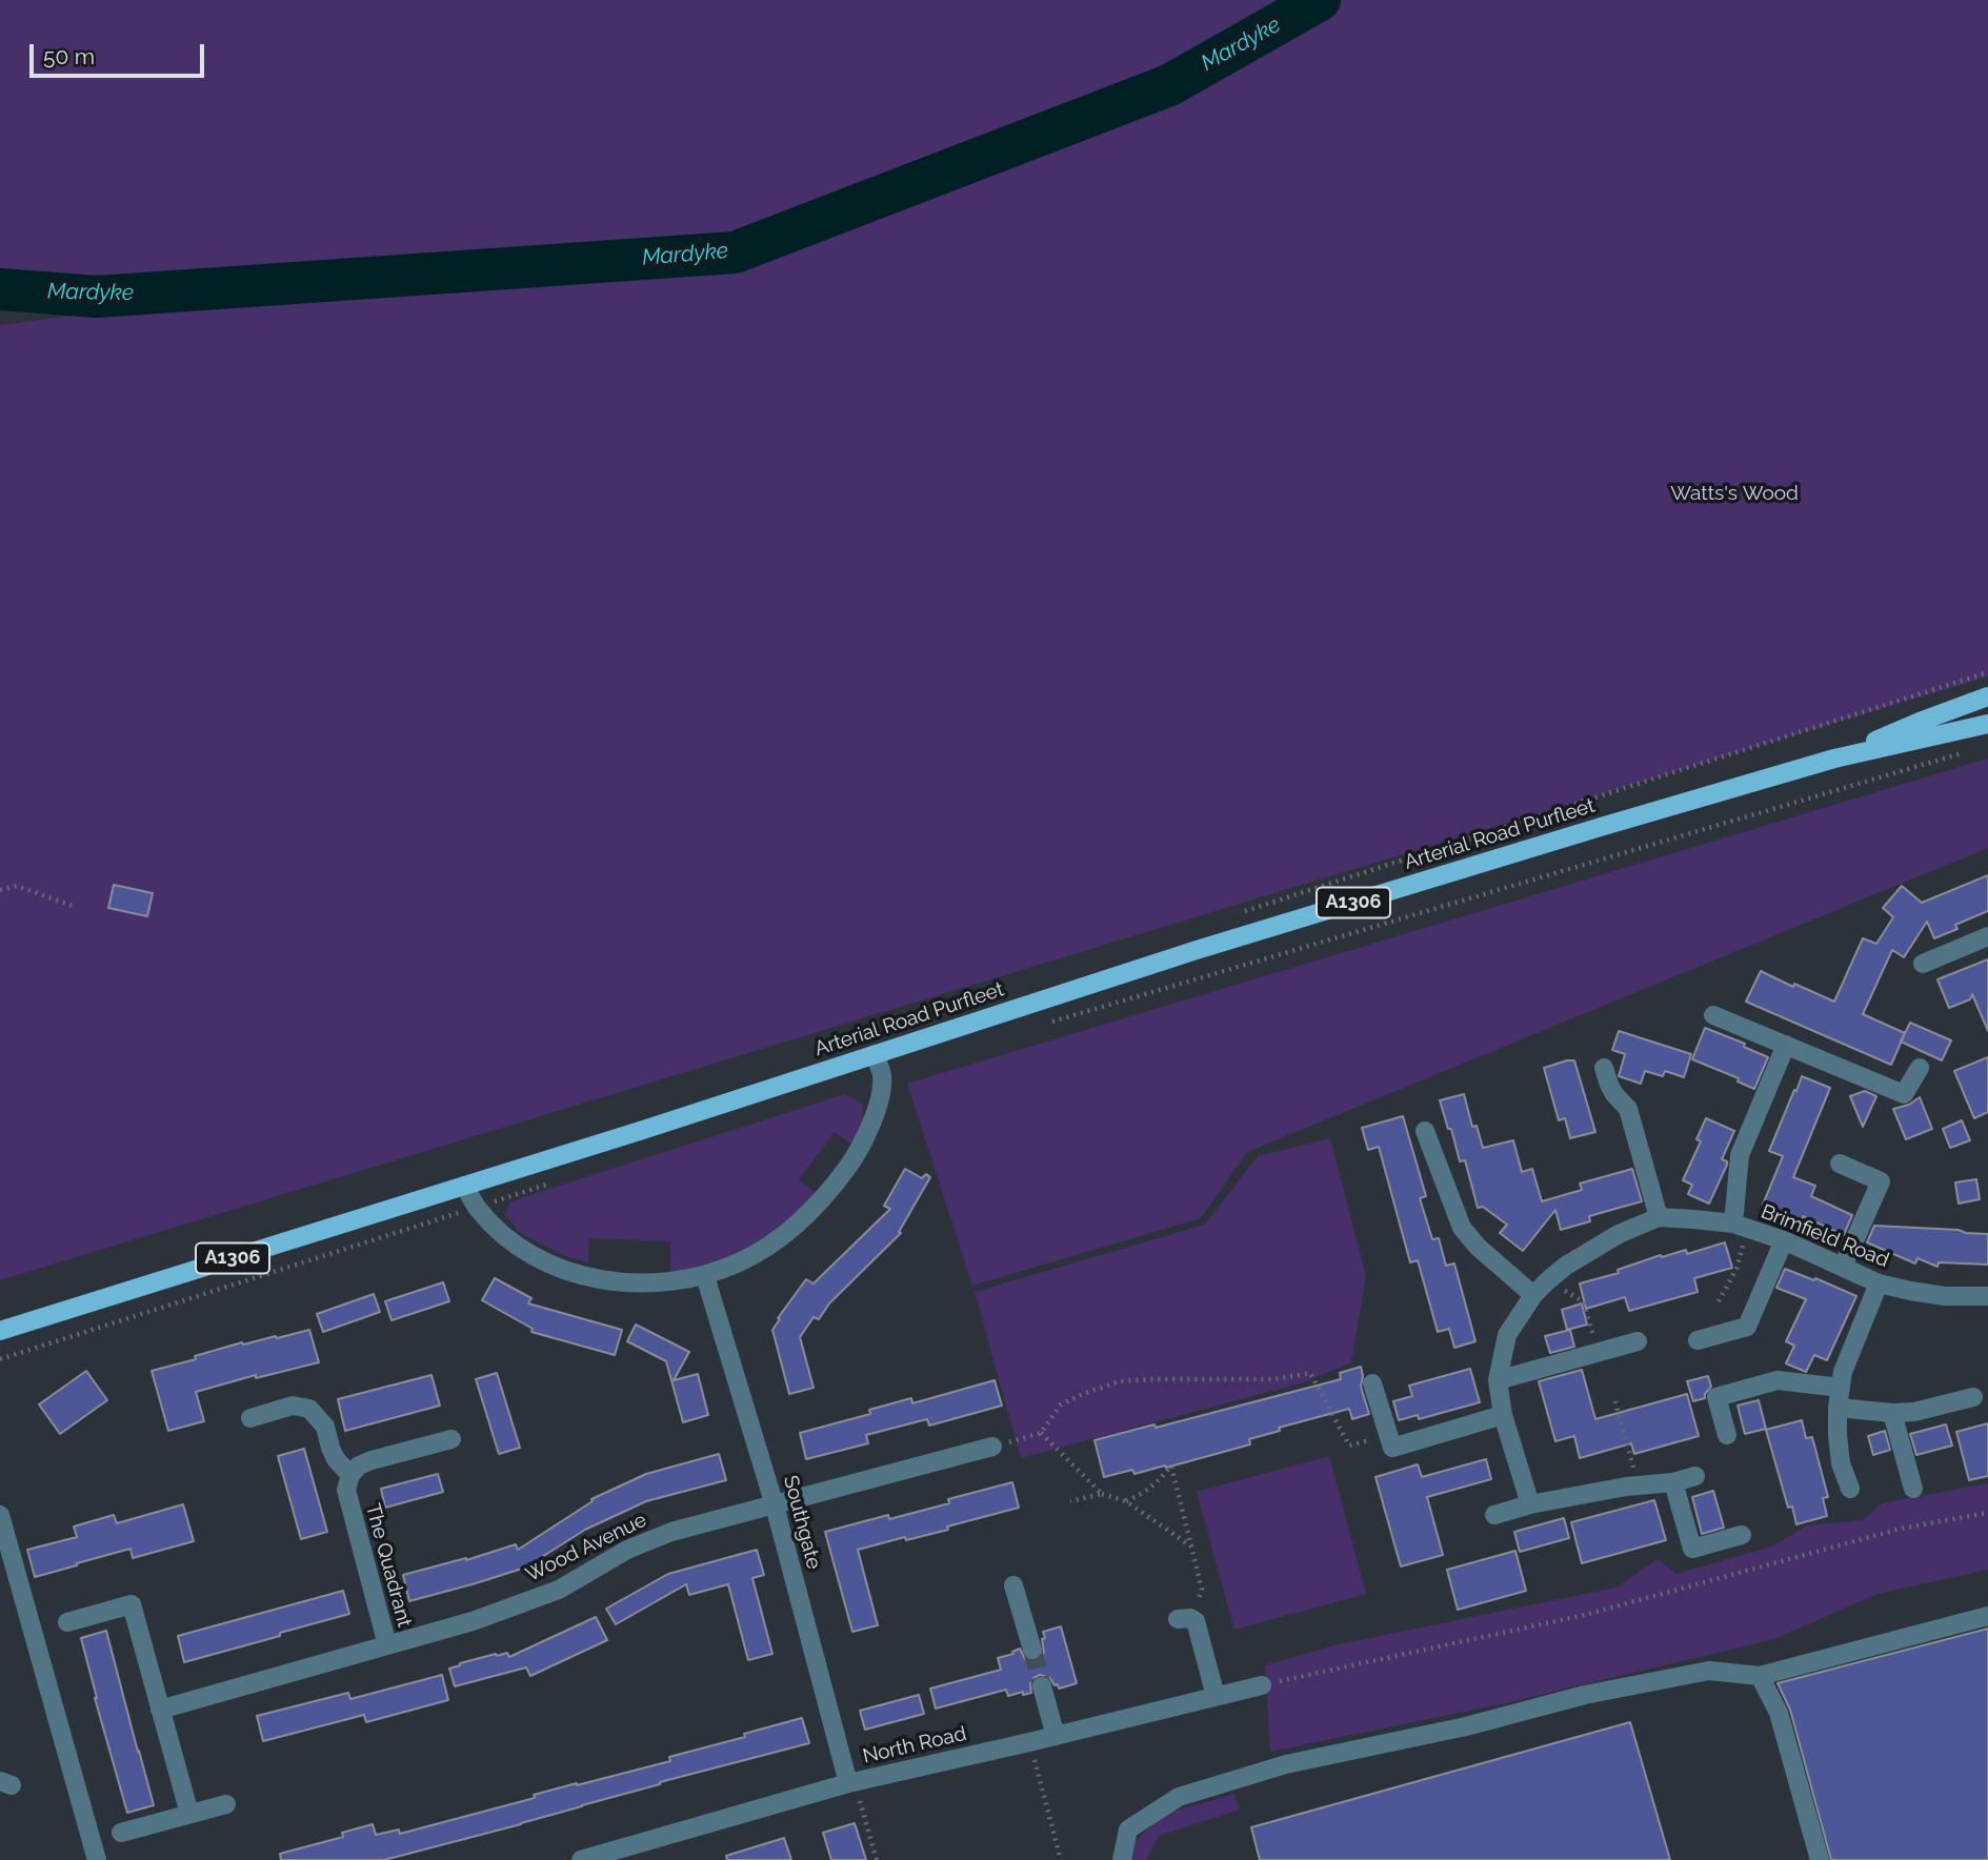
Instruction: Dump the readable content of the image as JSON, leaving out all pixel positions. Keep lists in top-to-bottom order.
{
  "streets": {
    "main road": ["Arterial Road Purfleet", "A1306"],
    "street": [
      "Brimfield Road",
      "Southgate",
      "Wood Avenue",
      "The Quadrant",
      "North Road"
    ]
  },
  "crossings": [
    ["Southgate", "Wood Avenue"],
    ["Southgate", "North Road"],
    ["Wood Avenue", "The Quadrant"]
  ],
  "water": ["Mardyke"],
  "parks": ["Watts's Wood"],
  "scale_bar": "50 m"
}
